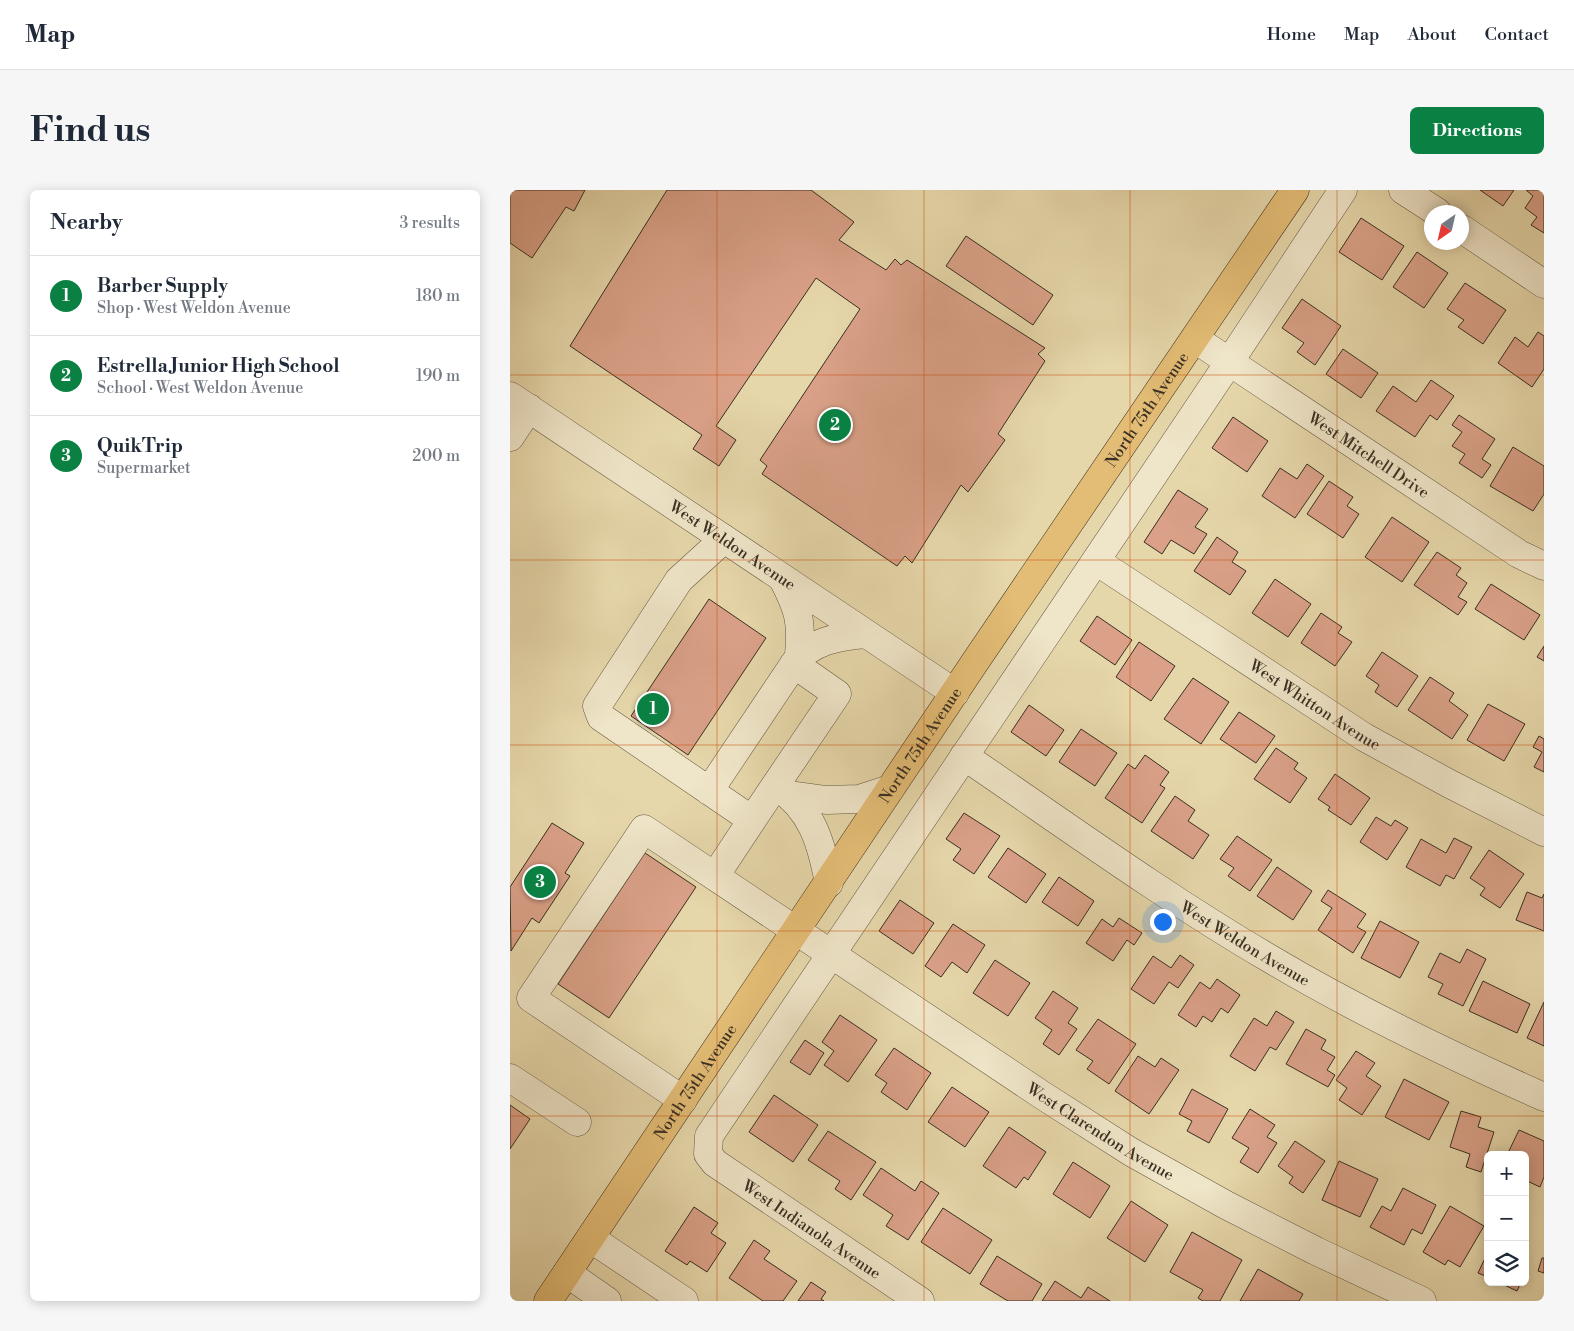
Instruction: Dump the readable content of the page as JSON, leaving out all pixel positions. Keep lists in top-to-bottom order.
{
  "streets": {
    "main road": ["North 75th Avenue"],
    "street": [
      "West Mitchell Drive",
      "West Weldon Avenue",
      "West Whitton Avenue",
      "West Clarendon Avenue",
      "West Indianola Avenue"
    ]
  },
  "crossings": [
    ["North 75th Avenue", "West Mitchell Drive"],
    ["North 75th Avenue", "West Weldon Avenue"],
    ["North 75th Avenue", "West Clarendon Avenue"],
    ["West Clarendon Avenue", "West Indianola Avenue"]
  ],
  "north": "bottom left",
  "page": {
    "header": "Map",
    "nav": [
      "Home",
      "Map",
      "About",
      "Contact"
    ],
    "buttons": "Directions",
    "title": "Find us",
    "heading": ["Nearby", "3 results"],
    "list": [
      {
        "mark": "1",
        "name": "Barber Supply",
        "note": "Shop · West Weldon Avenue",
        "value": "180 m"
      },
      {
        "mark": "2",
        "name": "Estrella Junior High School",
        "note": "School · West Weldon Avenue",
        "value": "190 m"
      },
      {
        "mark": "3",
        "name": "QuikTrip",
        "note": "Supermarket",
        "value": "200 m"
      }
    ],
    "pins": ["2", "1", "3"],
    "map_buttons": ["+", "−"]
  }
}
